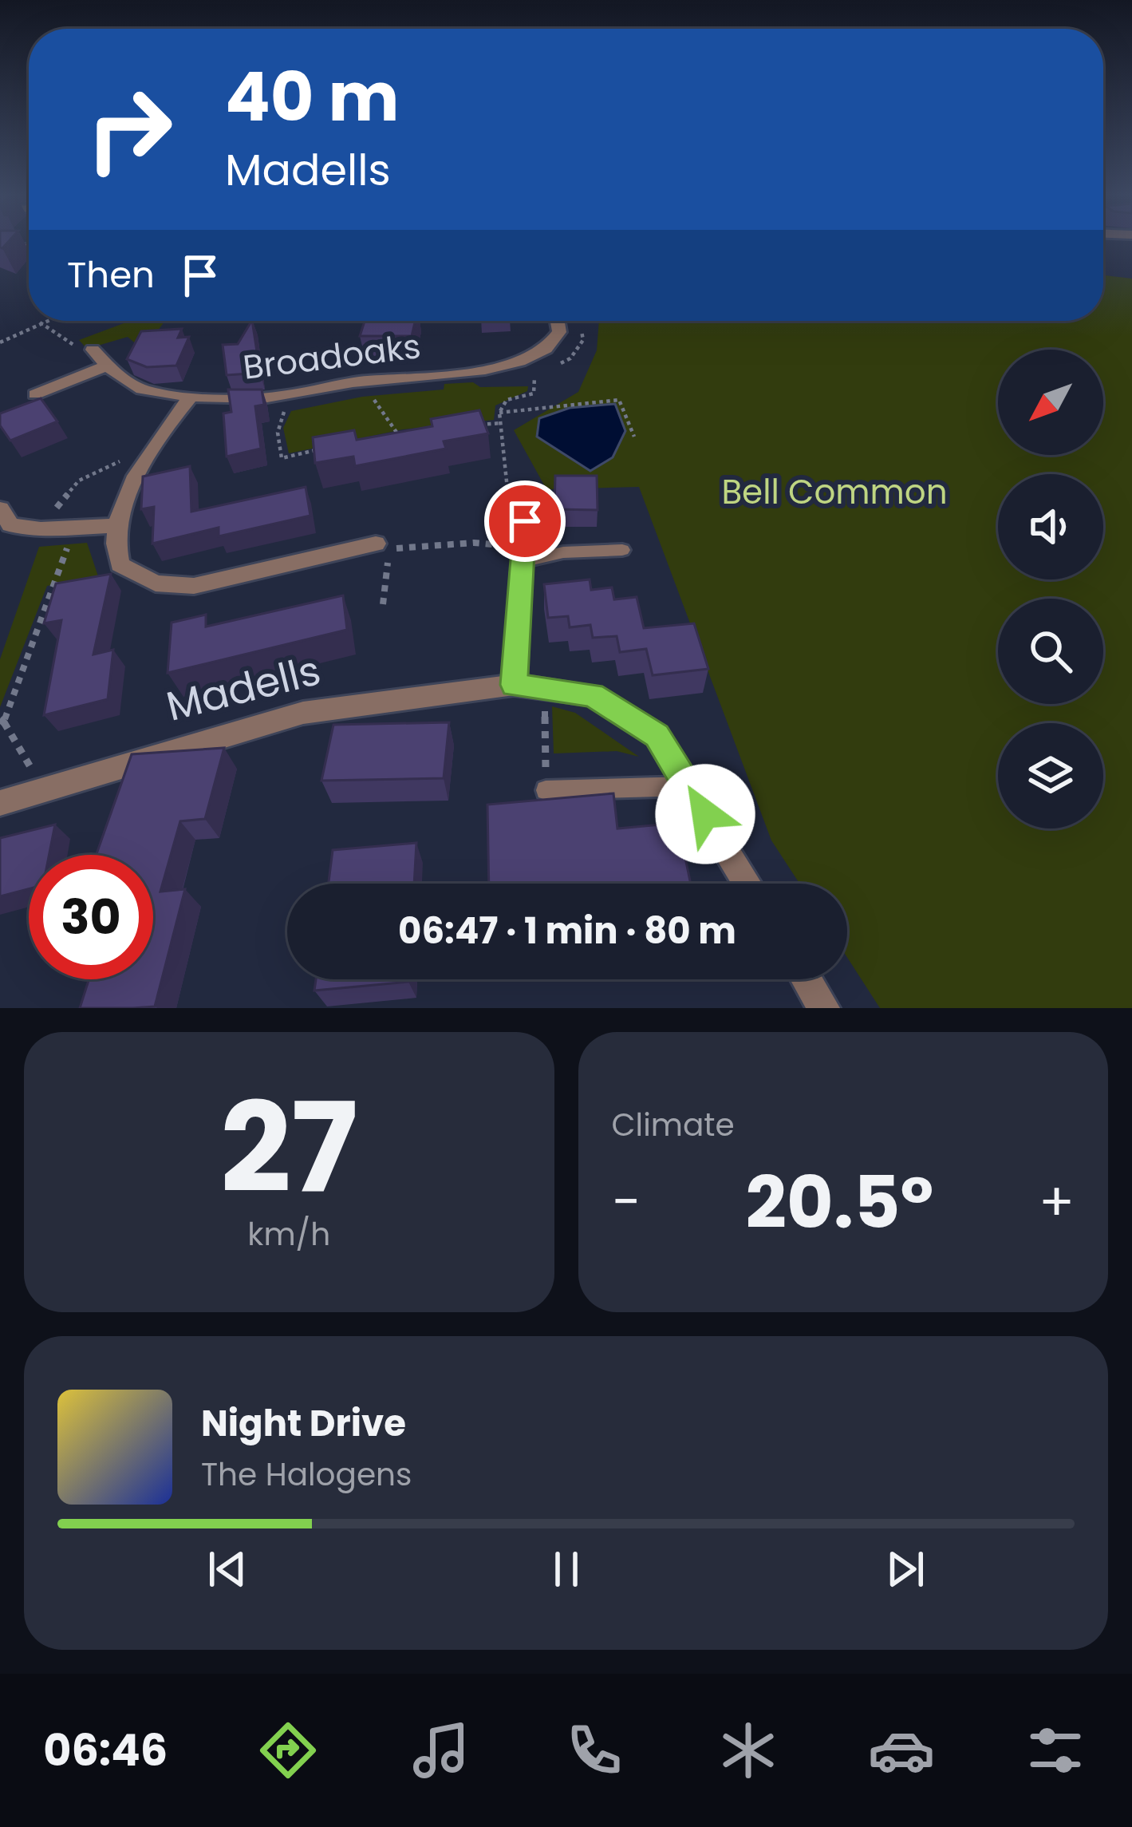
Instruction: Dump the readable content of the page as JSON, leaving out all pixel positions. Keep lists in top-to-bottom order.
{
  "streets": {
    "street": ["Broadoaks", "Madells"]
  },
  "parks": ["Bell Common"],
  "north": "bottom left",
  "page": {
    "turn": ["40 m", "Madells"],
    "then": "Then",
    "limit": "30",
    "trip": "06:47 · 1 min · 80 m",
    "tile": [
      ["27", "km/h"],
      "Climate"
    ],
    "heat": ["−", "20.5°", "+"],
    "song": ["Night Drive", "The Halogens"],
    "tabs": "06:46"
  }
}
